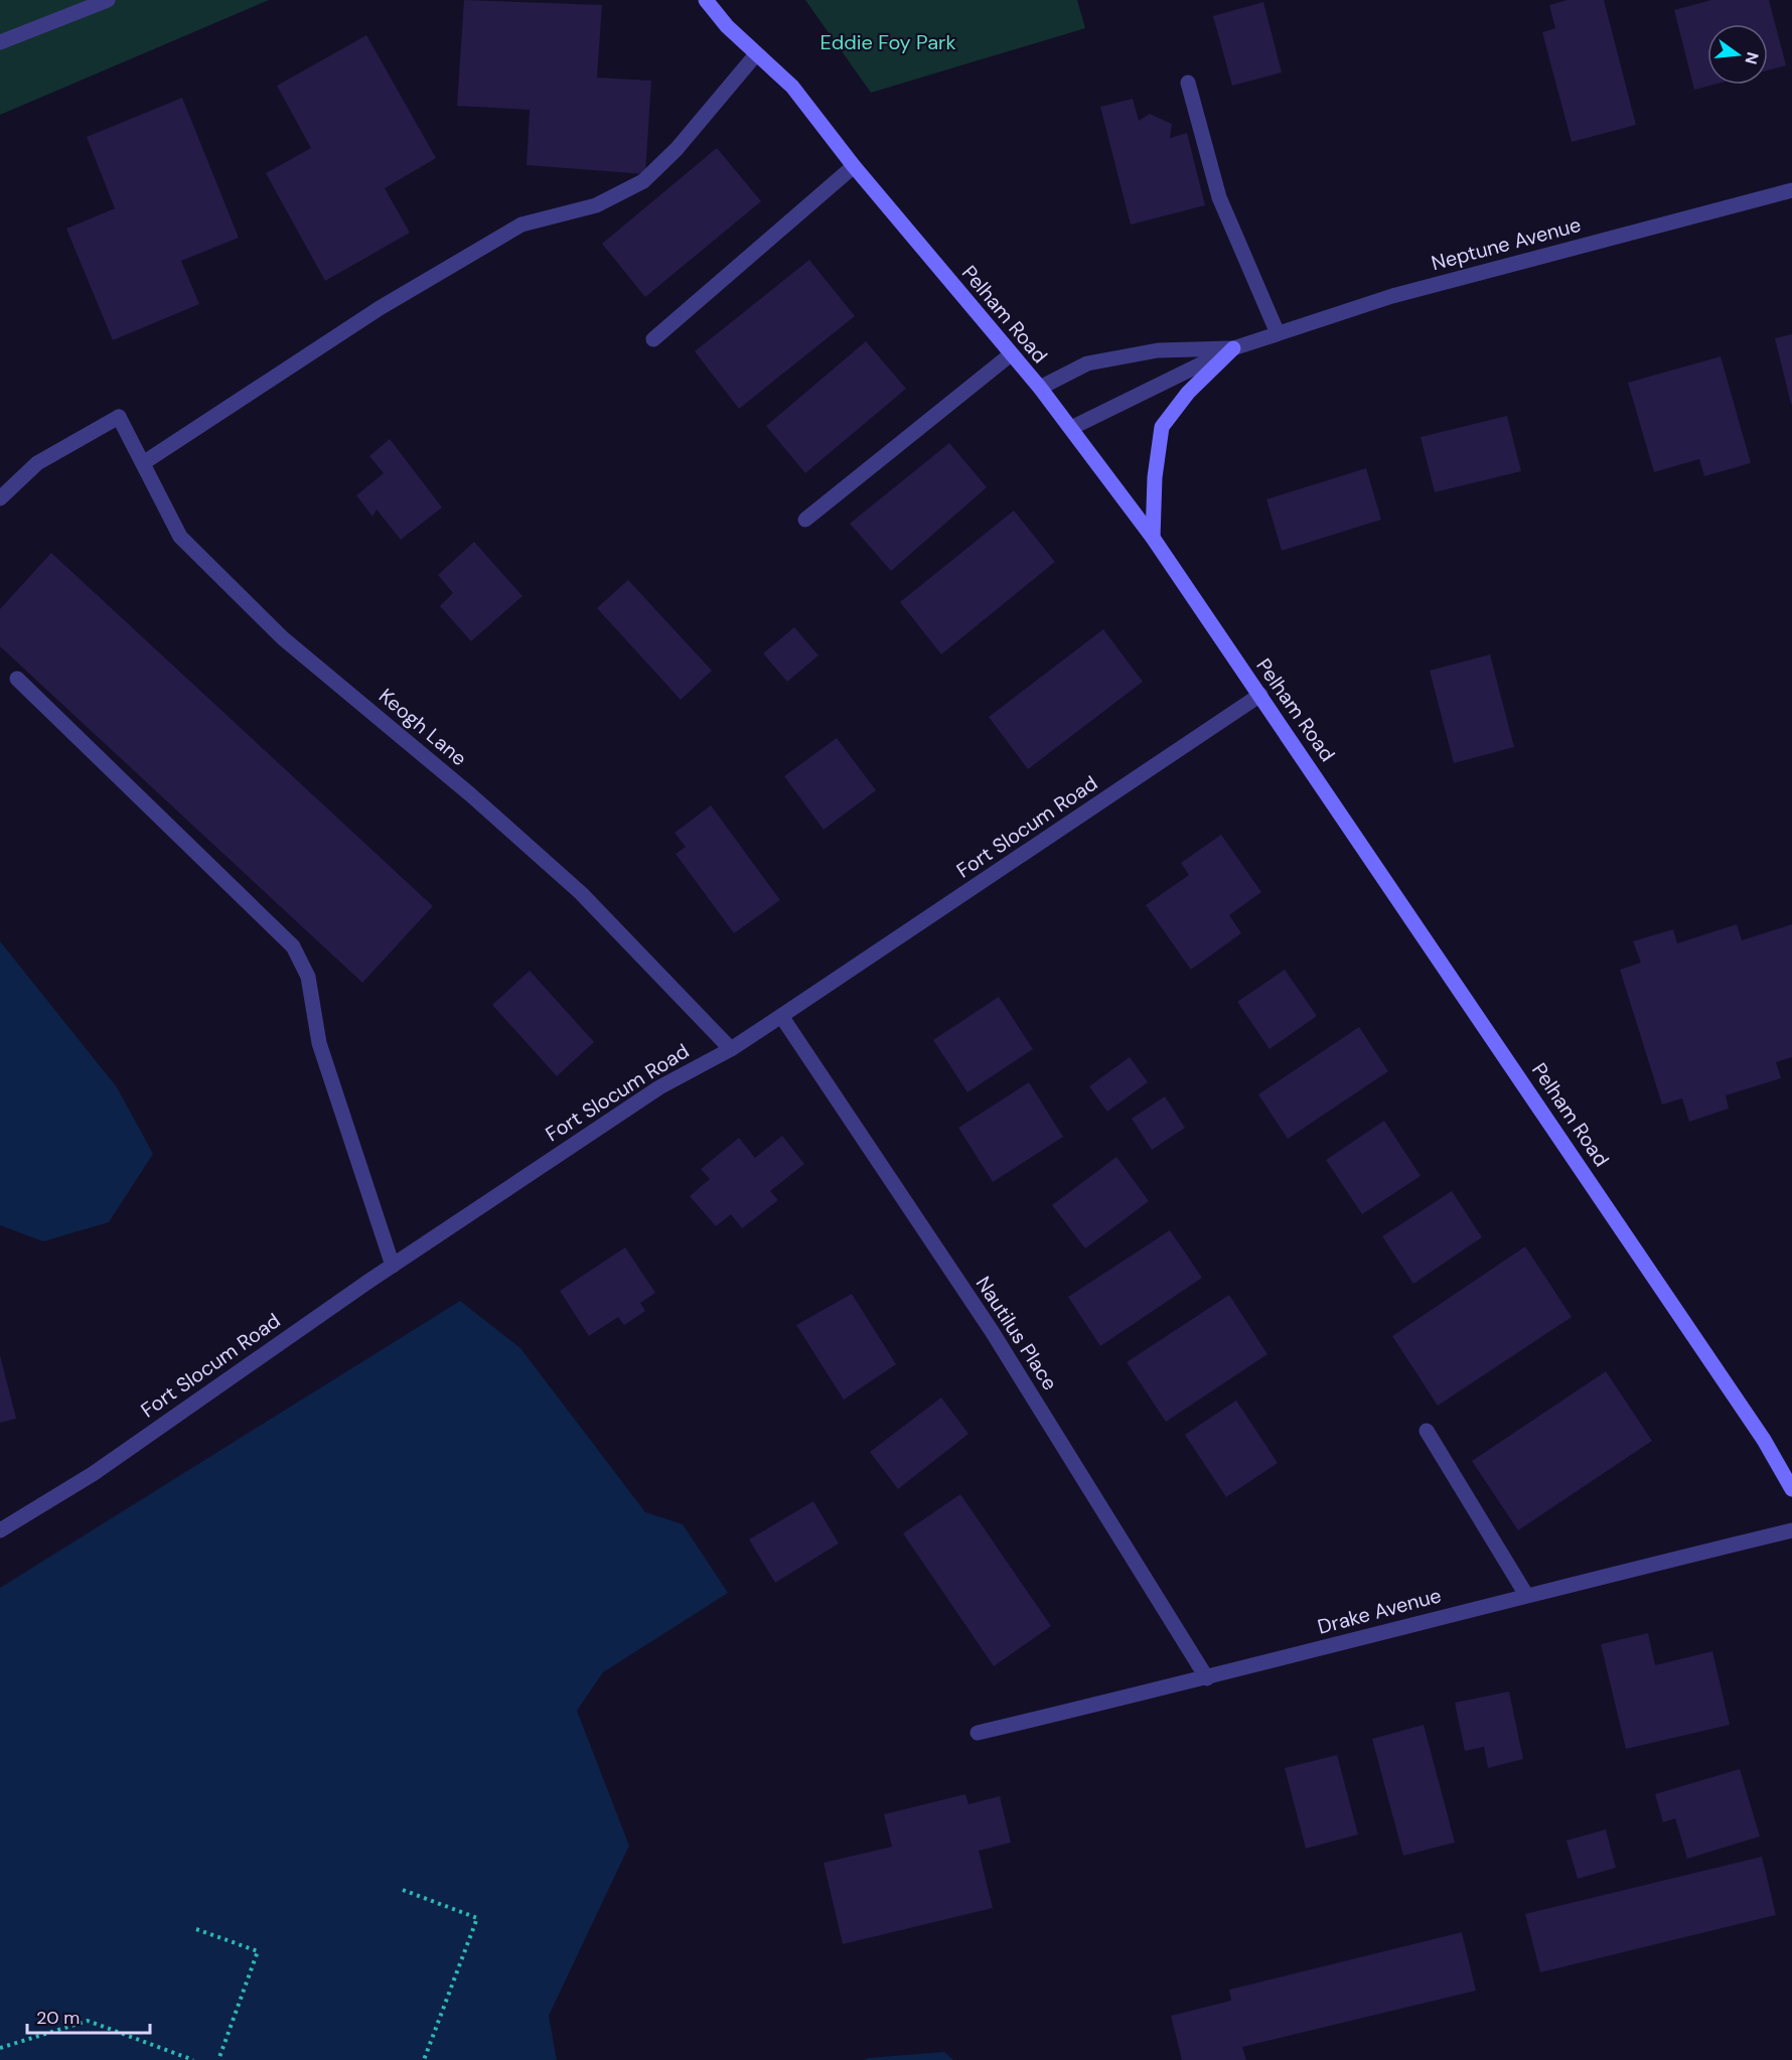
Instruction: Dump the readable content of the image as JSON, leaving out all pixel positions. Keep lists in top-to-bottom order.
{
  "streets": {
    "main road": ["Pelham Road"],
    "street": [
      "Neptune Avenue",
      "Keogh Lane",
      "Fort Slocum Road",
      "Nautilus Place",
      "Drake Avenue"
    ]
  },
  "crossings": [
    ["Neptune Avenue", "Pelham Road"],
    ["Pelham Road", "Fort Slocum Road"],
    ["Keogh Lane", "Fort Slocum Road"],
    ["Fort Slocum Road", "Nautilus Place"],
    ["Nautilus Place", "Drake Avenue"]
  ],
  "parks": ["Eddie Foy Park"],
  "scale_bar": "20 m",
  "north": "right"
}
